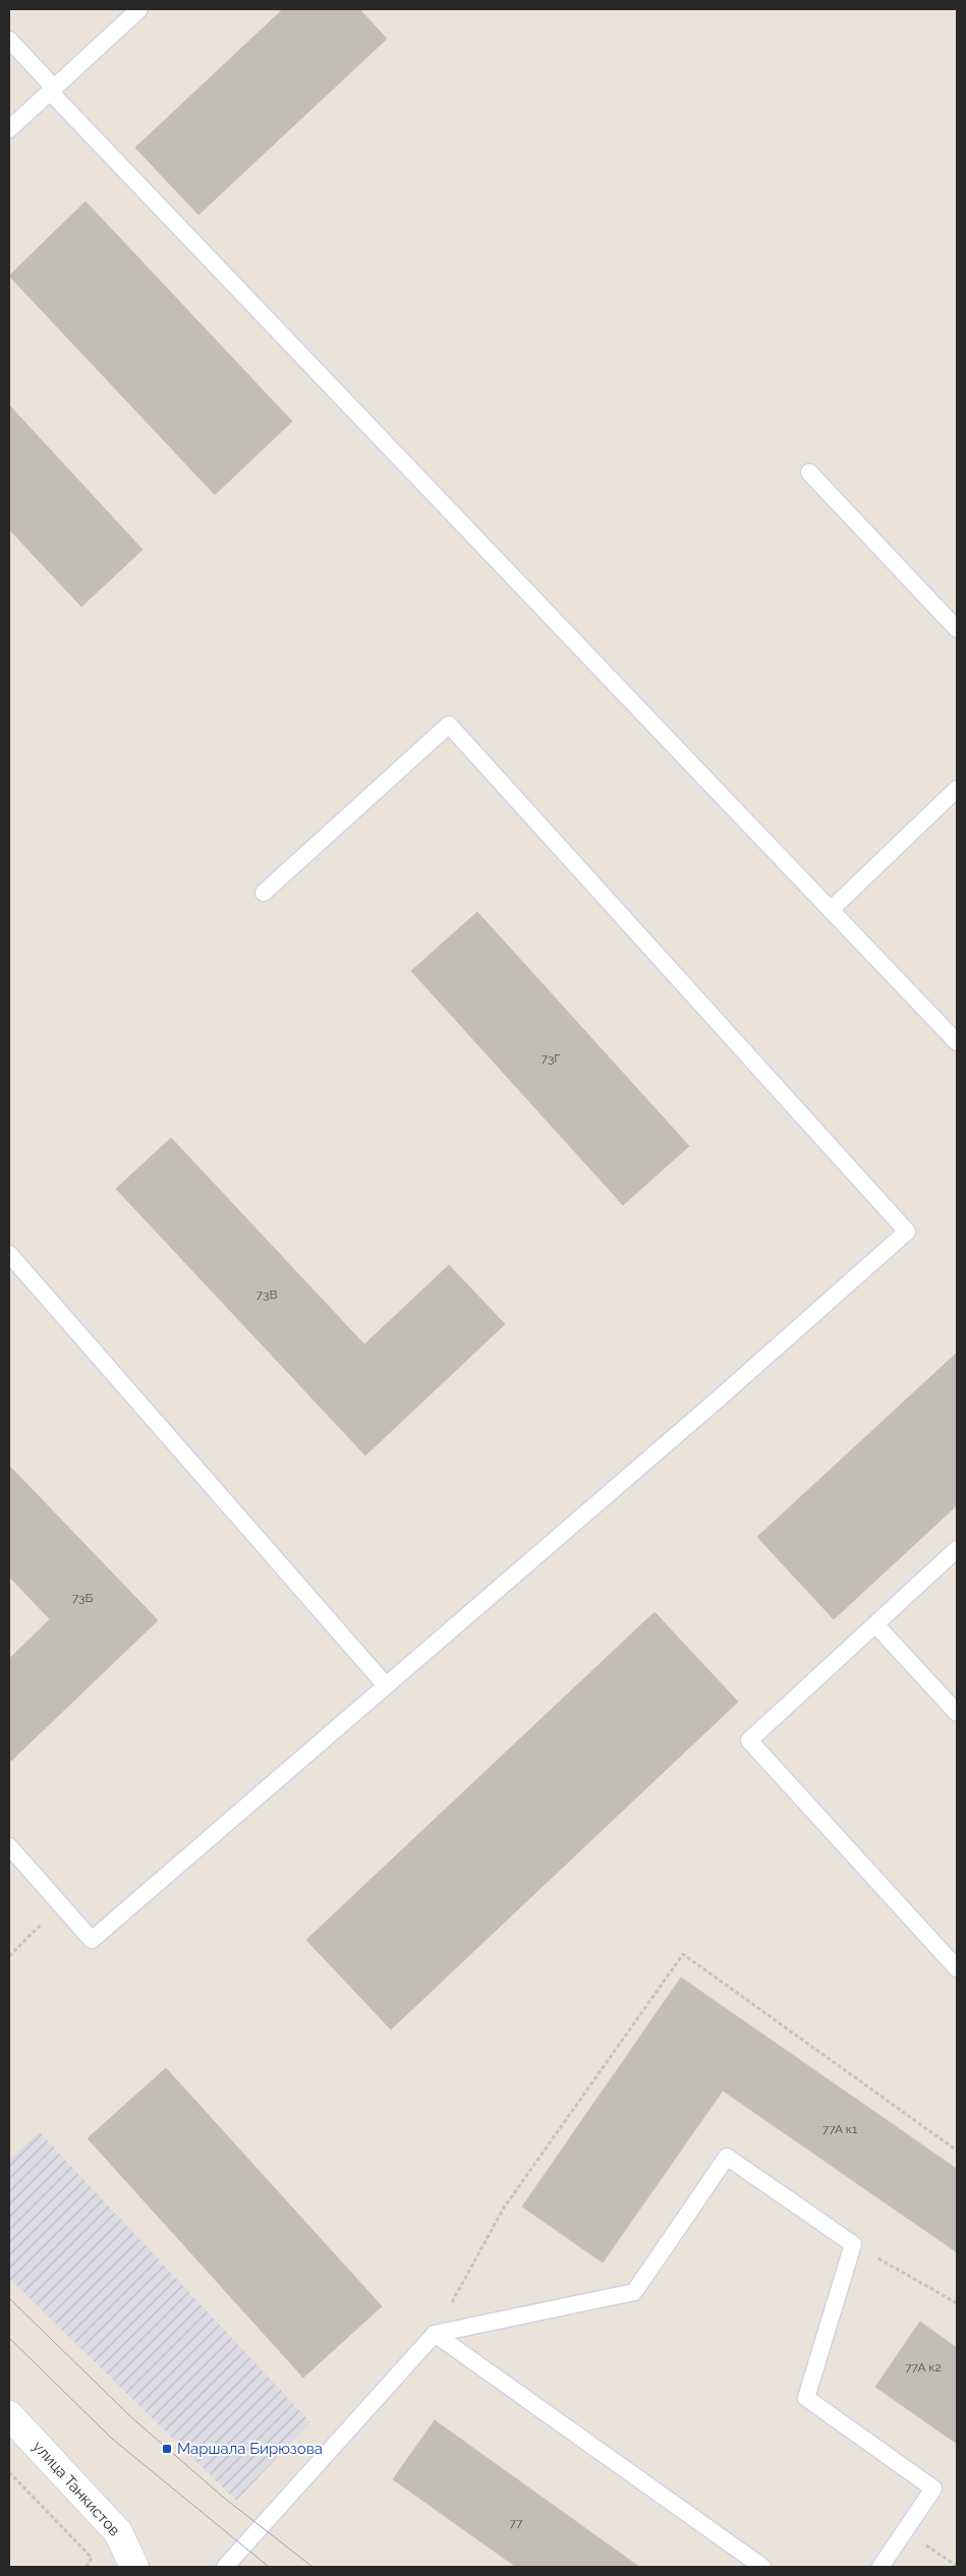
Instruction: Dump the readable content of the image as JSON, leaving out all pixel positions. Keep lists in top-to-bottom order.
{
  "streets": {
    "main road": ["улица Танкистов"]
  },
  "places": {
    "transit": ["Маршала Бирюзова"]
  },
  "house_numbers": [
    "73Г",
    "73В",
    "73Б",
    "77А к1",
    "77А к2",
    "77"
  ]
}
